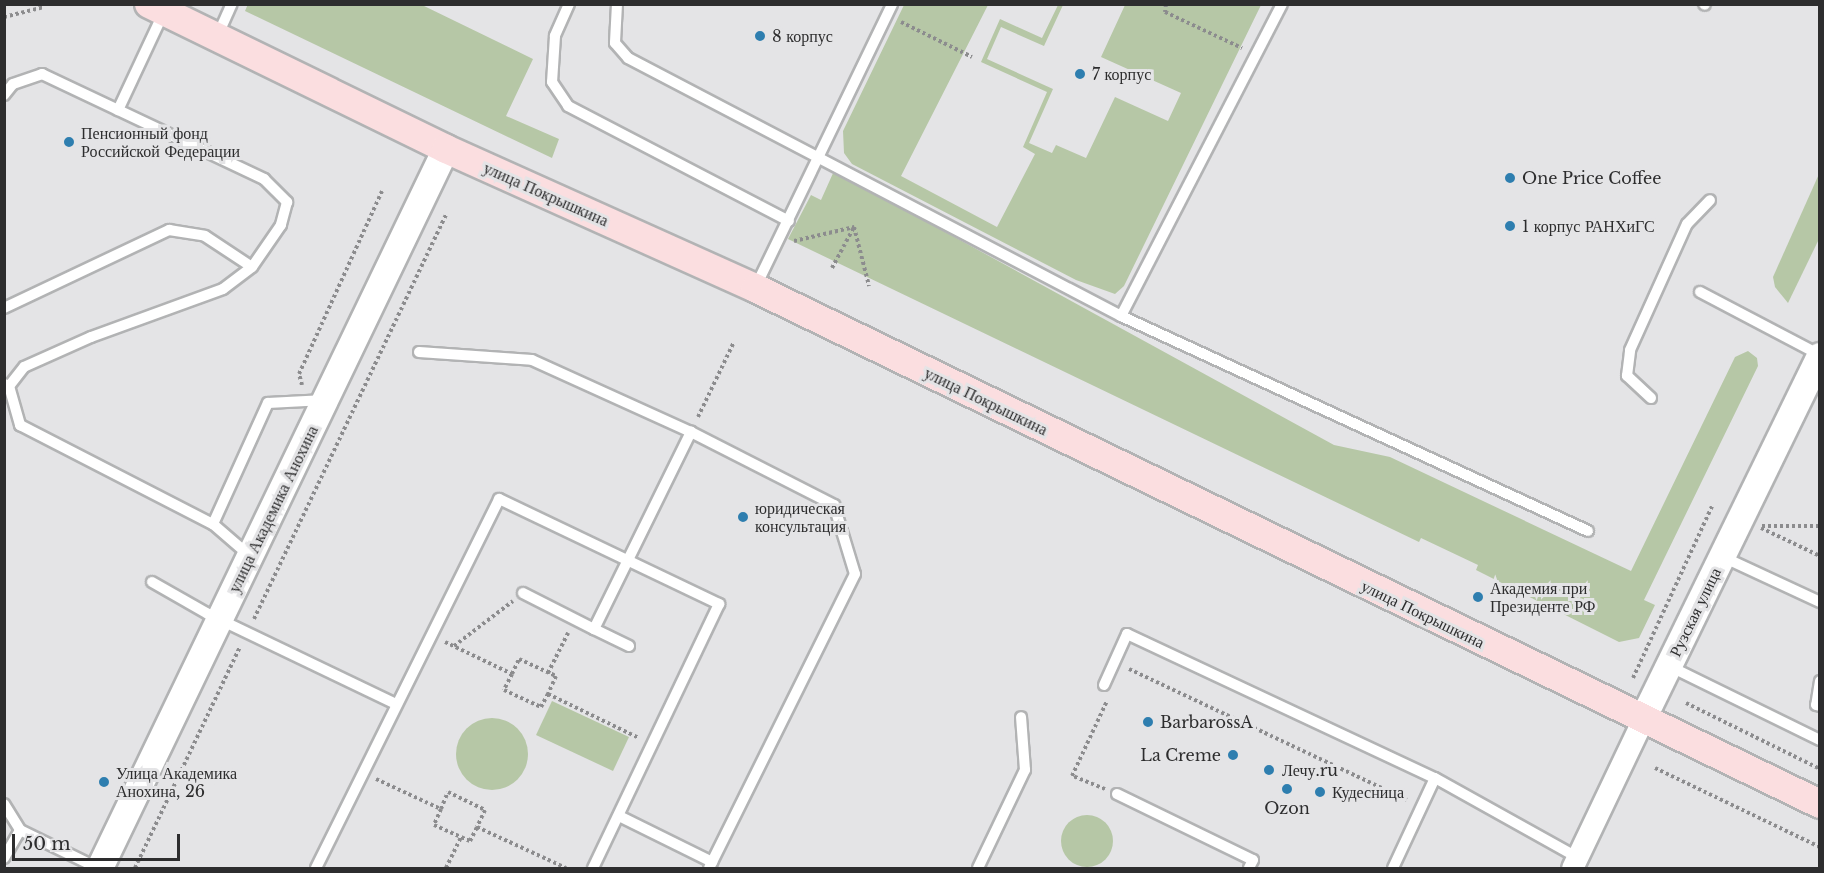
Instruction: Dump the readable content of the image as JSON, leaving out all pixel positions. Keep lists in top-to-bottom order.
{
  "streets": {
    "main road": ["улица Покрышкина"],
    "street": ["улица Академика Анохина", "Рузская улица"]
  },
  "crossings": [
    ["улица Покрышкина", "улица Академика Анохина"],
    ["улица Покрышкина", "Рузская улица"]
  ],
  "places": [
    "8 корпус",
    "7 корпус",
    "Пенсионный фонд Российской Федерации",
    "One Price Coffee",
    "1 корпус РАНХиГС",
    "юридическая консультация",
    "Академия при Президенте РФ",
    "BarbarossA",
    "La Creme",
    "Лечу.ru",
    "Улица Академика Анохина, 26",
    "Ozon",
    "Кудесница"
  ],
  "scale_bar": "50 m"
}
